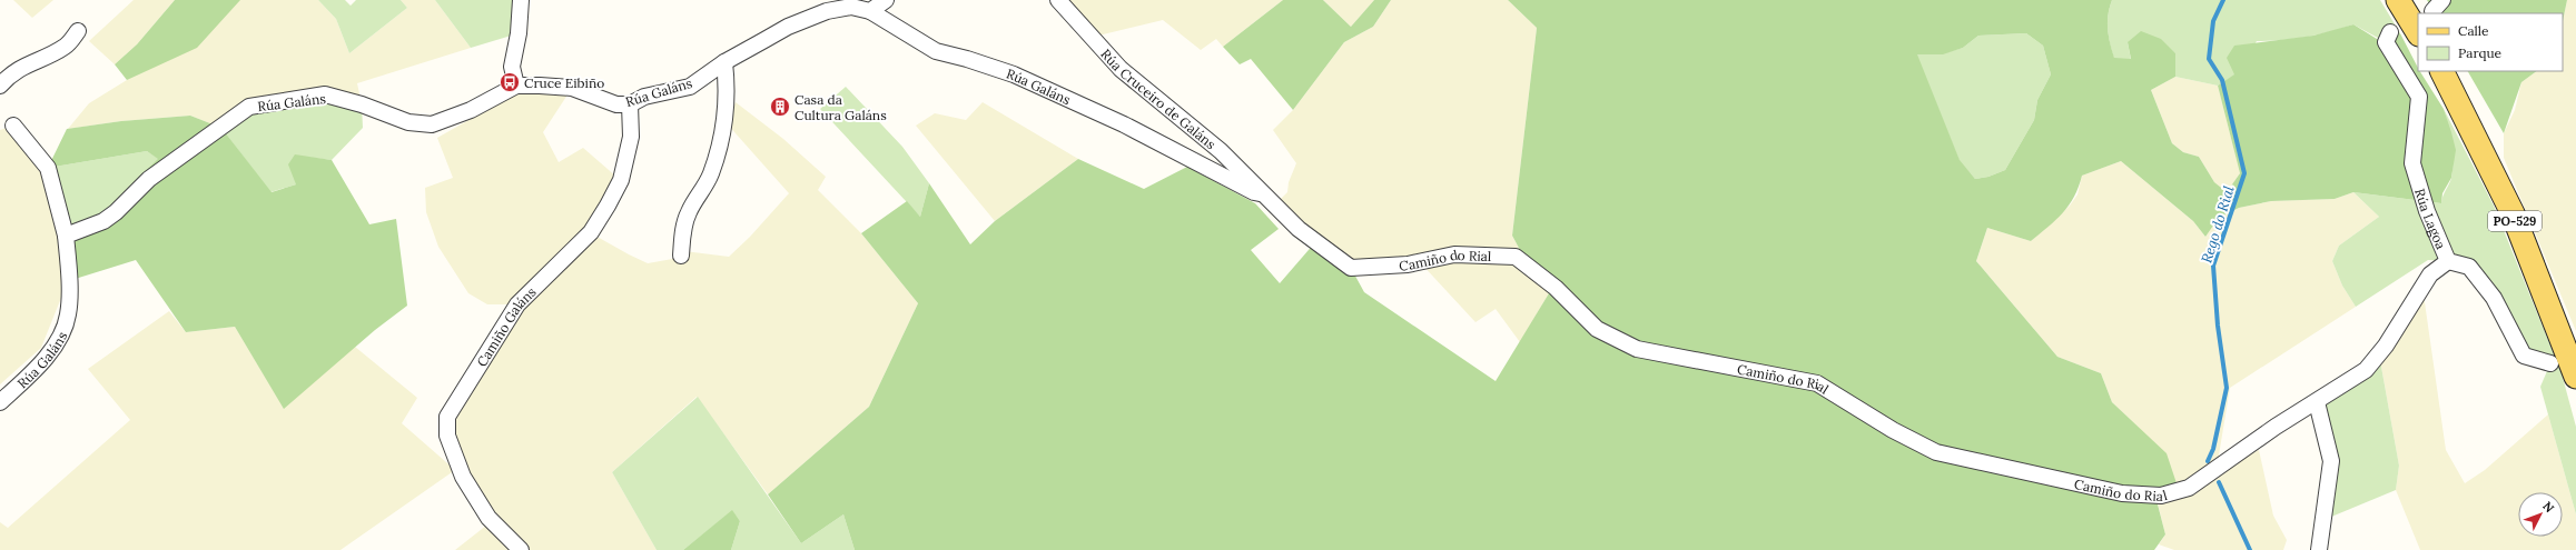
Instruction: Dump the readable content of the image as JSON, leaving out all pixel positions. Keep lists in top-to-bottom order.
{
  "streets": {
    "main road": ["PO-529"],
    "street": [
      "Rúa Galáns",
      "Rúa Cruceiro de Galáns",
      "Rúa Lagoa",
      "Camiño do Rial",
      "Camiño Galáns"
    ]
  },
  "crossings": [
    ["Rúa Galáns", "Rúa Cruceiro de Galáns"],
    ["Rúa Galáns", "Camiño do Rial"],
    ["Rúa Galáns", "Camiño Galáns"],
    ["Rúa Cruceiro de Galáns", "Camiño do Rial"],
    ["Rúa Lagoa", "Camiño do Rial"]
  ],
  "water": ["Rego do Rial"],
  "places": {
    "bus stop": ["Cruce Eibiño"],
    "building": ["Casa da Cultura Galáns"]
  },
  "legend": ["Calle", "Parque"],
  "north": "top right"
}
